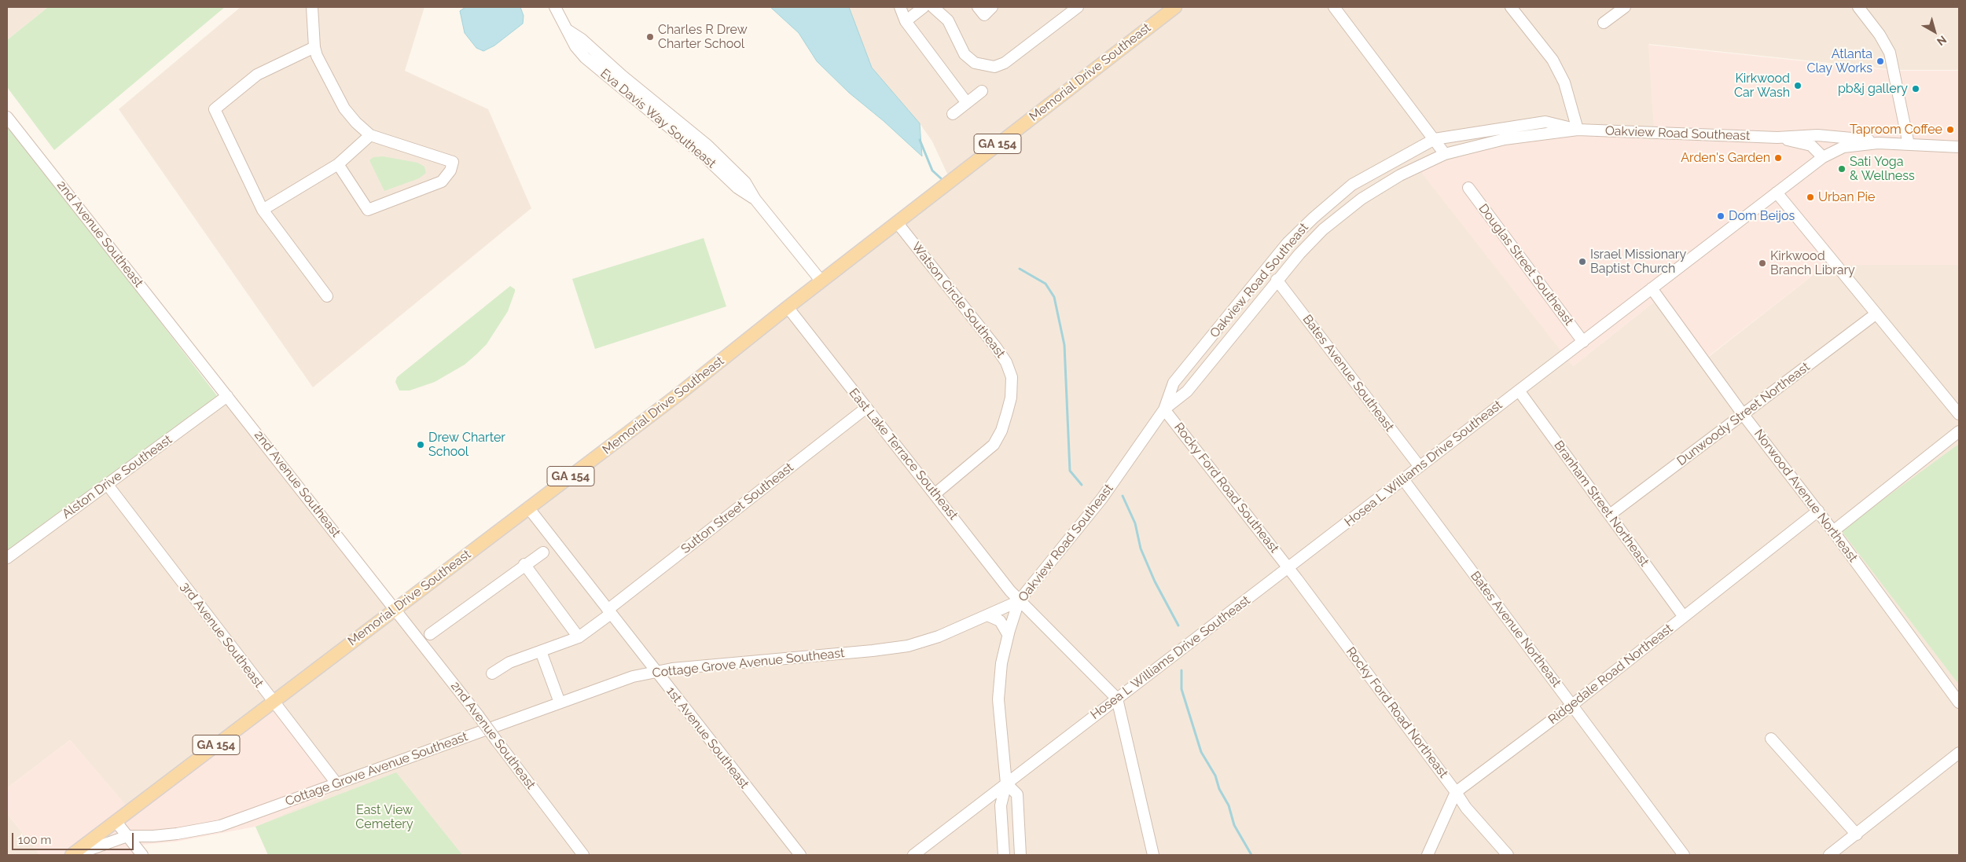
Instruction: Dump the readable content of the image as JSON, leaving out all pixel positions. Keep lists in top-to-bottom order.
{
  "streets": {
    "main road": ["Memorial Drive Southeast", "GA 154"],
    "street": [
      "Eva Davis Way Southeast",
      "Oakview Road Southeast",
      "2nd Avenue Southeast",
      "Douglas Street Southeast",
      "Watson Circle Southeast",
      "Bates Avenue Southeast",
      "Dunwoody Street Northeast",
      "East Lake Terrace Southeast",
      "Hosea L Williams Drive Southeast",
      "Alston Drive Southeast",
      "Rocky Ford Road Southeast",
      "Norwood Avenue Northeast",
      "Branham Street Northeast",
      "Sutton Street Southeast",
      "Bates Avenue Northeast",
      "3rd Avenue Southeast",
      "Cottage Grove Avenue Southeast",
      "Ridgedale Road Northeast",
      "Rocky Ford Road Northeast",
      "1st Avenue Southeast"
    ]
  },
  "crossings": [
    ["Memorial Drive Southeast", "Eva Davis Way Southeast"],
    ["Memorial Drive Southeast", "2nd Avenue Southeast"],
    ["Memorial Drive Southeast", "Watson Circle Southeast"],
    ["Memorial Drive Southeast", "East Lake Terrace Southeast"],
    ["Memorial Drive Southeast", "3rd Avenue Southeast"],
    ["Memorial Drive Southeast", "1st Avenue Southeast"],
    ["Oakview Road Southeast", "Bates Avenue Southeast"],
    ["Oakview Road Southeast", "East Lake Terrace Southeast"],
    ["Oakview Road Southeast", "Hosea L Williams Drive Southeast"],
    ["Oakview Road Southeast", "Rocky Ford Road Southeast"],
    ["Oakview Road Southeast", "Cottage Grove Avenue Southeast"],
    ["2nd Avenue Southeast", "Alston Drive Southeast"],
    ["Douglas Street Southeast", "Hosea L Williams Drive Southeast"],
    ["Watson Circle Southeast", "East Lake Terrace Southeast"],
    ["Bates Avenue Southeast", "Hosea L Williams Drive Southeast"],
    ["Dunwoody Street Northeast", "Norwood Avenue Northeast"],
    ["Dunwoody Street Northeast", "Branham Street Northeast"],
    ["East Lake Terrace Southeast", "Hosea L Williams Drive Southeast"],
    ["East Lake Terrace Southeast", "Sutton Street Southeast"],
    ["East Lake Terrace Southeast", "Cottage Grove Avenue Southeast"],
    ["Hosea L Williams Drive Southeast", "Rocky Ford Road Southeast"],
    ["Hosea L Williams Drive Southeast", "Norwood Avenue Northeast"],
    ["Hosea L Williams Drive Southeast", "Branham Street Northeast"],
    ["Hosea L Williams Drive Southeast", "Bates Avenue Northeast"],
    ["Hosea L Williams Drive Southeast", "Rocky Ford Road Northeast"],
    ["Alston Drive Southeast", "3rd Avenue Southeast"],
    ["Rocky Ford Road Southeast", "Rocky Ford Road Northeast"],
    ["Norwood Avenue Northeast", "Ridgedale Road Northeast"],
    ["Branham Street Northeast", "Ridgedale Road Northeast"],
    ["Sutton Street Southeast", "1st Avenue Southeast"],
    ["Bates Avenue Northeast", "Ridgedale Road Northeast"],
    ["3rd Avenue Southeast", "Cottage Grove Avenue Southeast"],
    ["Cottage Grove Avenue Southeast", "1st Avenue Southeast"],
    ["Ridgedale Road Northeast", "Rocky Ford Road Northeast"]
  ],
  "parks": ["East View Cemetery"],
  "places": [
    "Charles R Drew Charter School",
    "Atlanta Clay Works",
    "Kirkwood Car Wash",
    "pb&j gallery",
    "Taproom Coffee",
    "Arden's Garden",
    "Sati Yoga & Wellness",
    "Urban Pie",
    "Dom Beijos",
    "Israel Missionary Baptist Church",
    "Kirkwood Branch Library",
    "Drew Charter School"
  ],
  "scale_bar": "100 m",
  "north": "bottom right"
}
